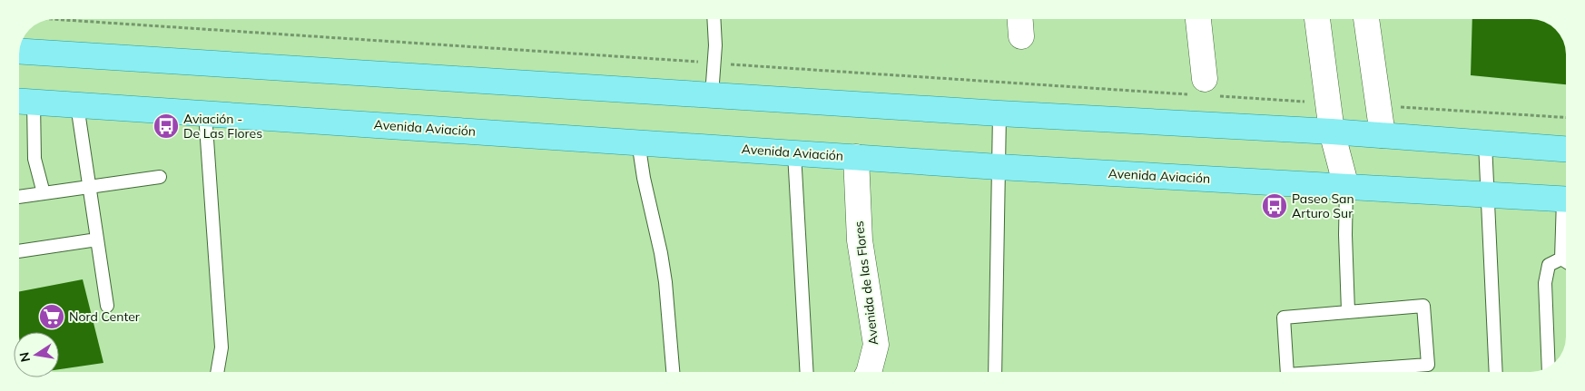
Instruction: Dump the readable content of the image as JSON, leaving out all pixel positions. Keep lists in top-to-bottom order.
{
  "streets": {
    "main road": ["Avenida Aviación"],
    "street": ["Avenida de las Flores"]
  },
  "crossings": [
    ["Avenida Aviación", "Avenida de las Flores"]
  ],
  "places": {
    "bus stop": ["Aviación - De Las Flores", "Paseo San Arturo Sur"],
    "supermarket": ["Nord Center"]
  },
  "north": "left"
}
